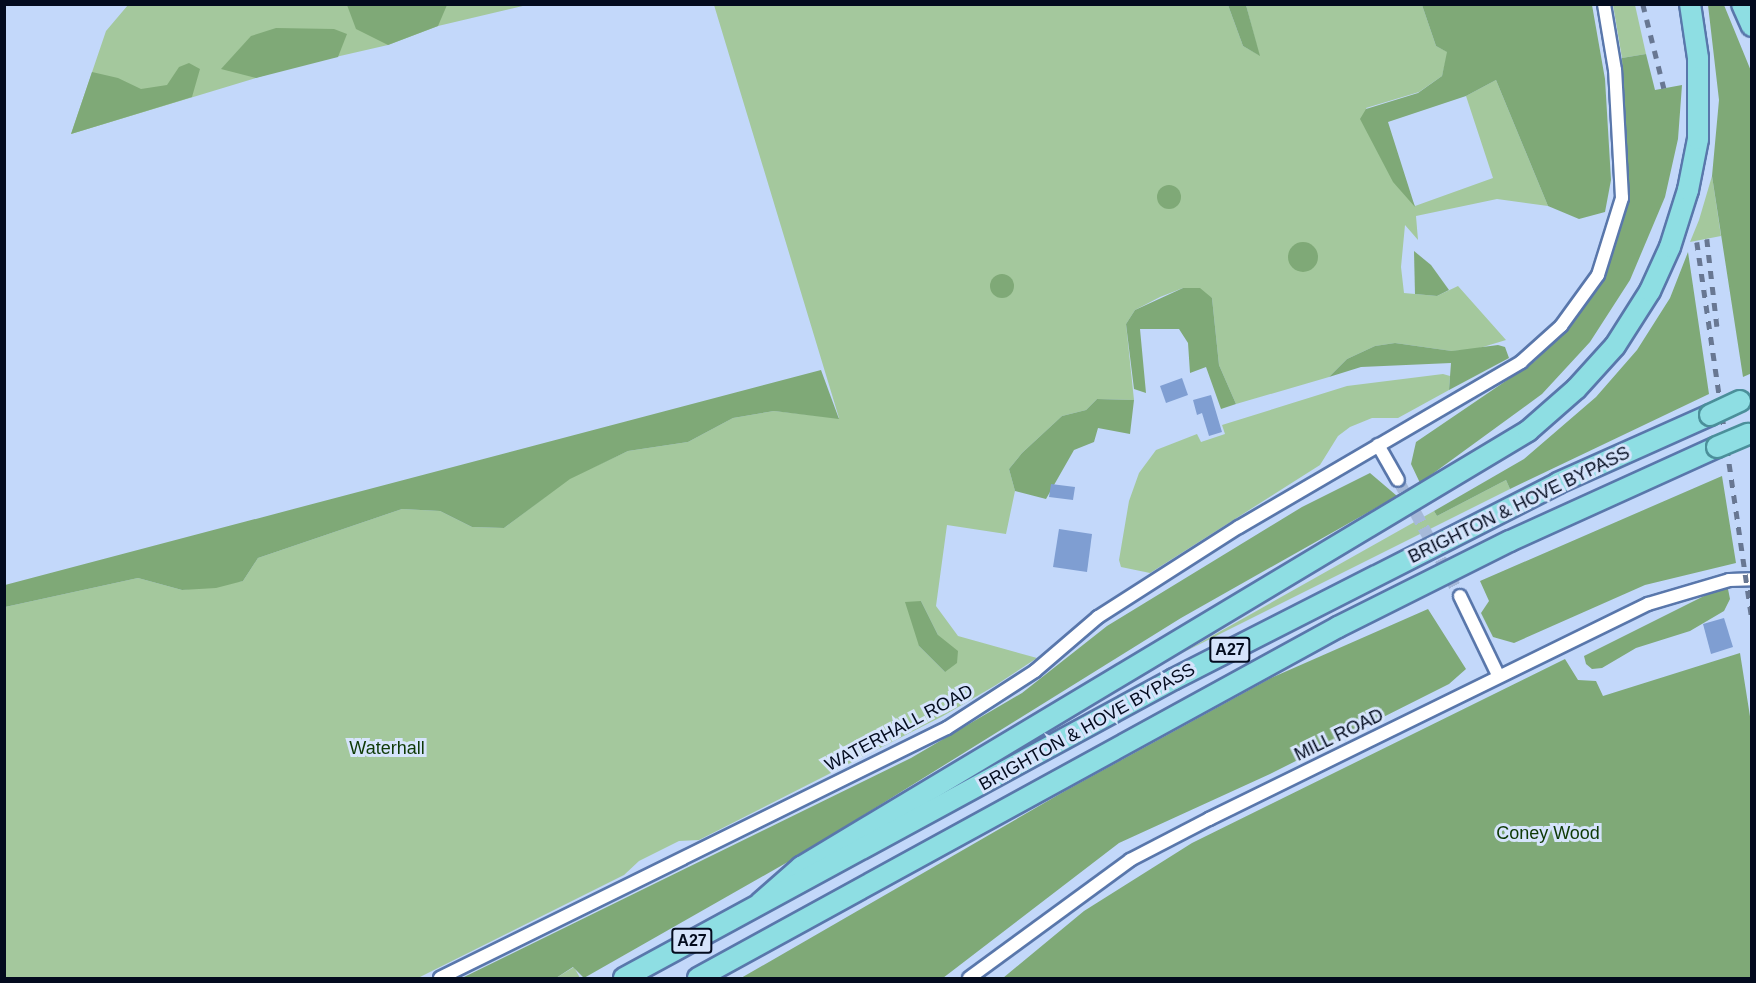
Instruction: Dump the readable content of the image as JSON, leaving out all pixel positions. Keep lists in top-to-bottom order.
{
  "streets": {
    "highway": ["BRIGHTON & HOVE BYPASS", "A27"],
    "street": ["WATERHALL ROAD", "MILL ROAD"]
  },
  "parks": ["Waterhall", "Coney Wood"]
}
